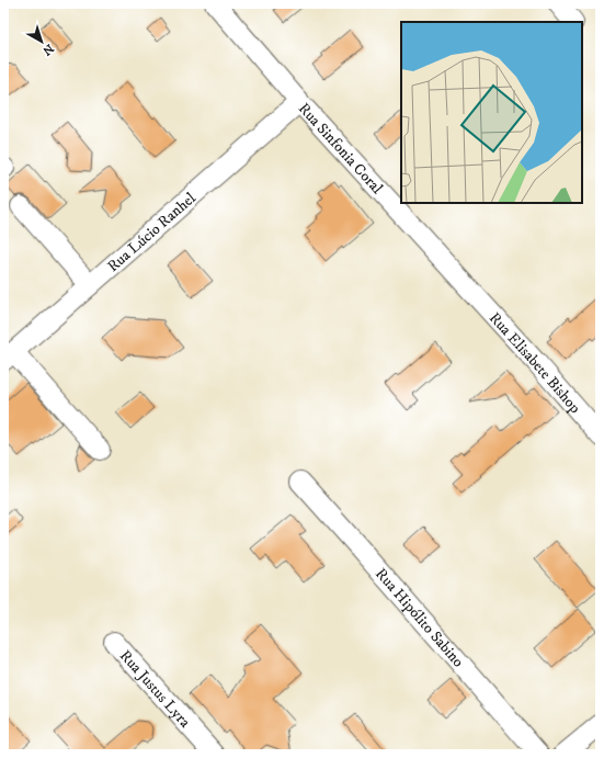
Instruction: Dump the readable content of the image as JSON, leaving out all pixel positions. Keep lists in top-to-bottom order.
{
  "streets": {
    "street": [
      "Rua Sinfonia Coral",
      "Rua Lúcio Ranhel",
      "Rua Elisabete Bishop",
      "Rua Hipólito Sabino",
      "Rua Justus Lyra"
    ]
  },
  "crossings": [
    ["Rua Sinfonia Coral", "Rua Lúcio Ranhel"],
    ["Rua Sinfonia Coral", "Rua Elisabete Bishop"]
  ],
  "north": "bottom right"
}
